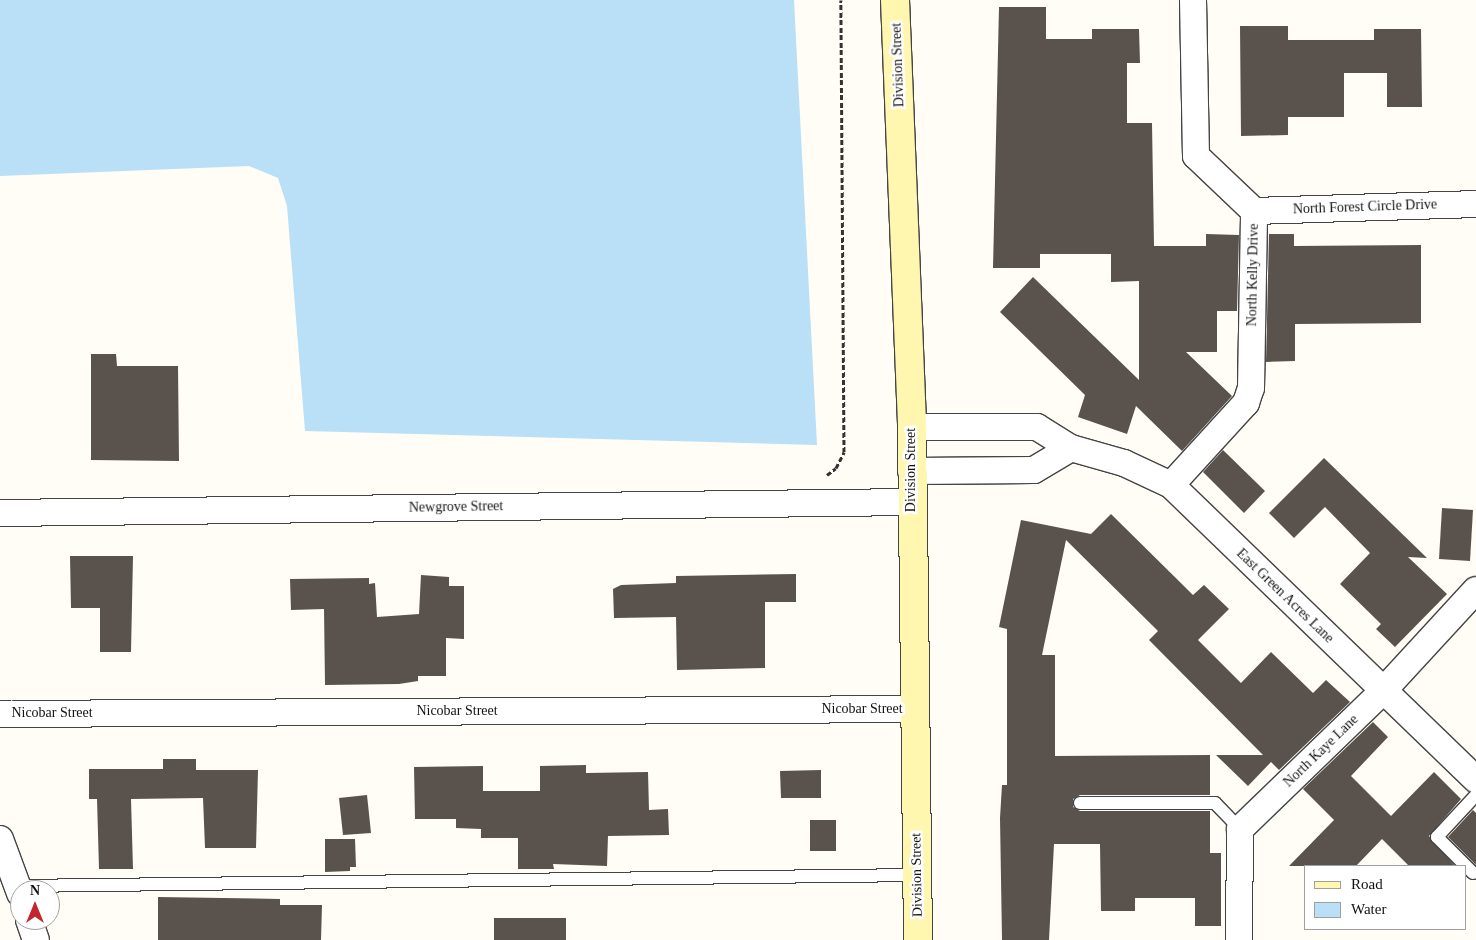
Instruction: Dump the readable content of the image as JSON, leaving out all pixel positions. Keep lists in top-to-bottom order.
{
  "streets": {
    "main road": ["Division Street"],
    "street": [
      "North Forest Circle Drive",
      "North Kelly Drive",
      "Newgrove Street",
      "East Green Acres Lane",
      "Nicobar Street",
      "North Kaye Lane"
    ]
  },
  "crossings": [
    ["Division Street", "Newgrove Street"],
    ["Division Street", "East Green Acres Lane"],
    ["Division Street", "Nicobar Street"],
    ["North Forest Circle Drive", "North Kelly Drive"],
    ["North Kelly Drive", "East Green Acres Lane"],
    ["East Green Acres Lane", "North Kaye Lane"]
  ],
  "legend": ["Road", "Water"],
  "north": "top"
}
